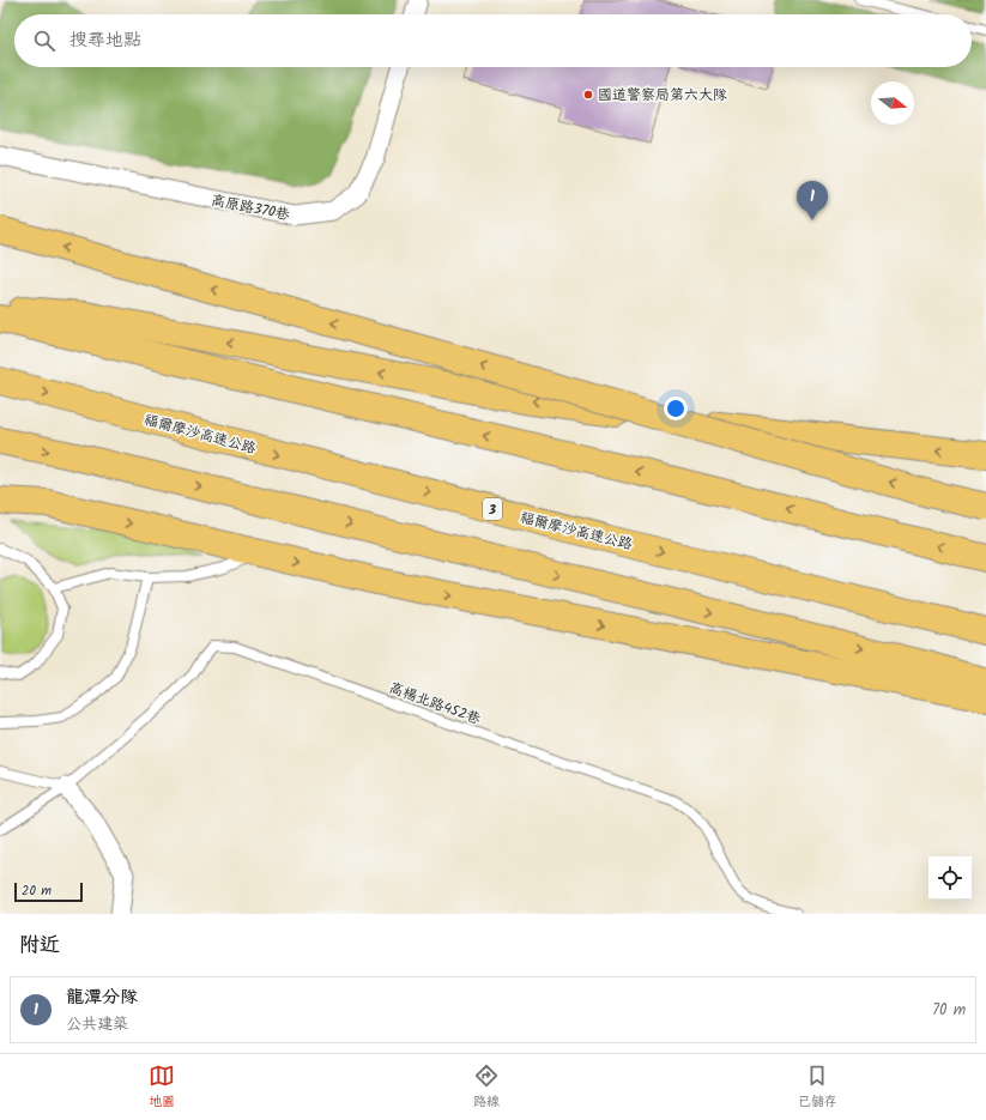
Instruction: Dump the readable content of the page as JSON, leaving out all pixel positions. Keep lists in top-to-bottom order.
{
  "streets": {
    "highway": ["福爾摩沙高速公路", "3"],
    "street": ["高原路370巷"],
    "lane": ["高楊北路452巷"]
  },
  "places": ["國道警察局第六大隊"],
  "scale_bar": "20 m",
  "north": "right",
  "page": {
    "search": "搜尋地點",
    "pins": "1",
    "scale": "20 m",
    "heading": "附近",
    "list": [
      {
        "mark": "1",
        "name": "龍潭分隊",
        "note": "公共建築",
        "value": "70 m"
      }
    ],
    "nav": ["地圖", "路線", "已儲存"]
  }
}
